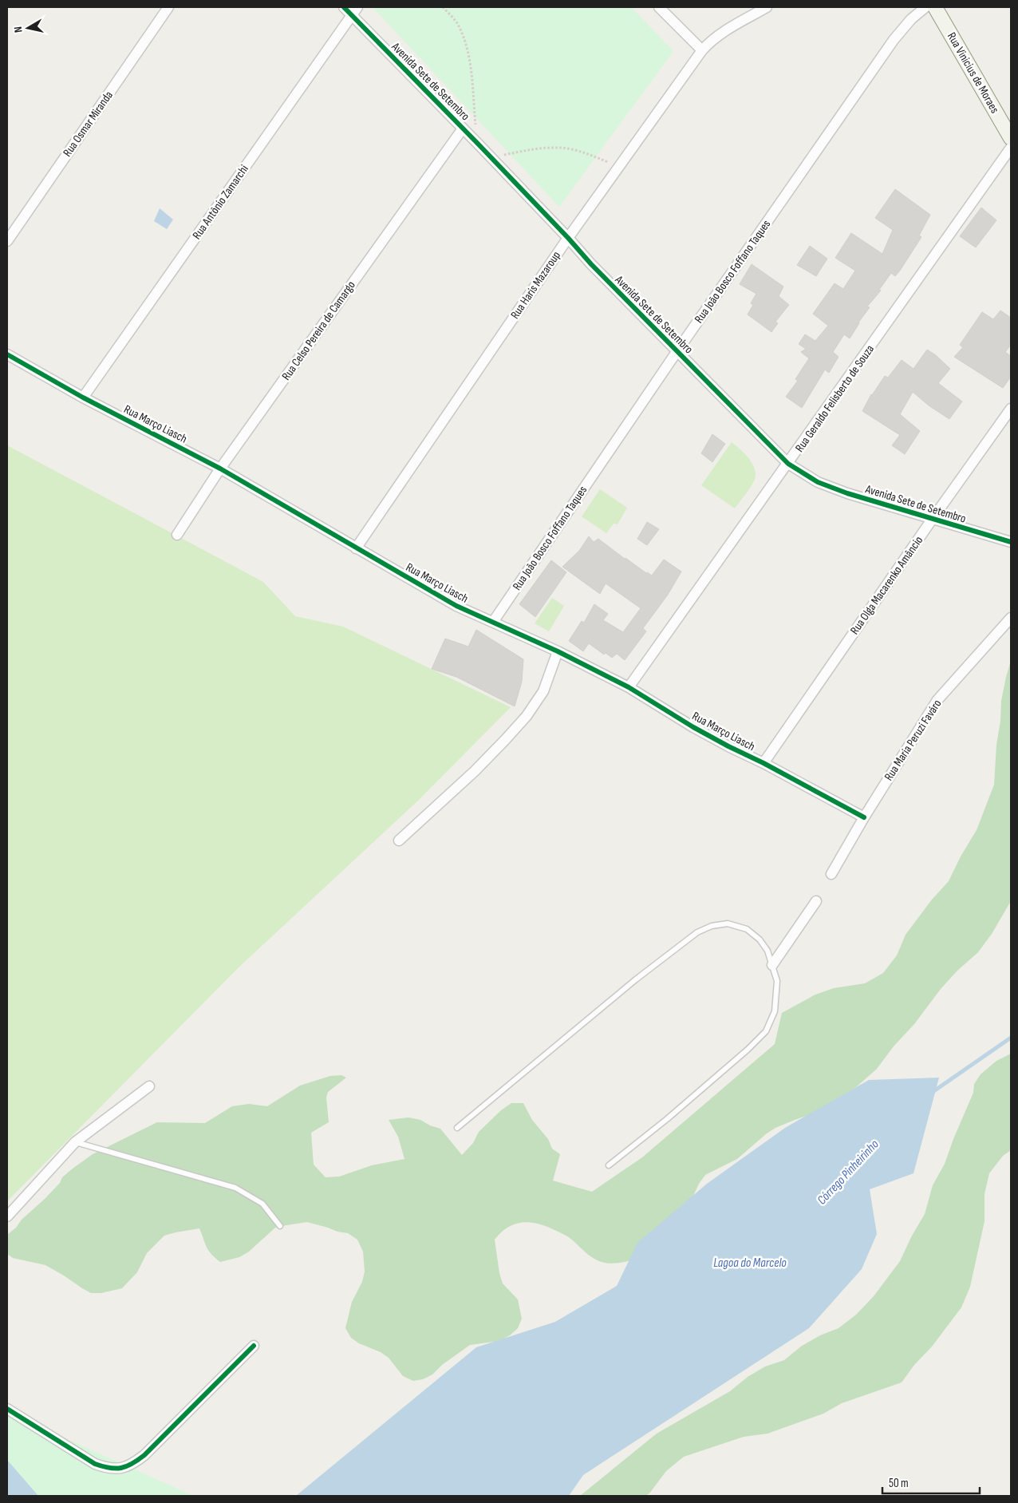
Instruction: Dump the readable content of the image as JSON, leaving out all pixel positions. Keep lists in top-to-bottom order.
{
  "streets": {
    "street": [
      "Rua Vinicius de Moraes",
      "Avenida Sete de Setembro",
      "Rua Osmar Miranda",
      "Rua Antônio Zamarchi",
      "Rua João Bosco Foffano Taques",
      "Rua Haris Mazaroup",
      "Rua Celso Pereira de Camargo",
      "Rua Geraldo Felisberto de Souza",
      "Rua Março Liasch",
      "Rua Olga Macarenko Amâncio",
      "Rua Maria Peruzi Faváro"
    ]
  },
  "crossings": [
    ["Avenida Sete de Setembro", "Rua Antônio Zamarchi"],
    ["Avenida Sete de Setembro", "Rua João Bosco Foffano Taques"],
    ["Avenida Sete de Setembro", "Rua Haris Mazaroup"],
    ["Avenida Sete de Setembro", "Rua Celso Pereira de Camargo"],
    ["Avenida Sete de Setembro", "Rua Geraldo Felisberto de Souza"],
    ["Avenida Sete de Setembro", "Rua Olga Macarenko Amâncio"],
    ["Rua Antônio Zamarchi", "Rua Março Liasch"],
    ["Rua João Bosco Foffano Taques", "Rua Março Liasch"],
    ["Rua Haris Mazaroup", "Rua Março Liasch"],
    ["Rua Celso Pereira de Camargo", "Rua Março Liasch"],
    ["Rua Geraldo Felisberto de Souza", "Rua Março Liasch"],
    ["Rua Março Liasch", "Rua Olga Macarenko Amâncio"],
    ["Rua Março Liasch", "Rua Maria Peruzi Faváro"]
  ],
  "water": ["Córrego Pinheirinho", "Lagoa do Marcelo"],
  "scale_bar": "50 m",
  "north": "left"
}
